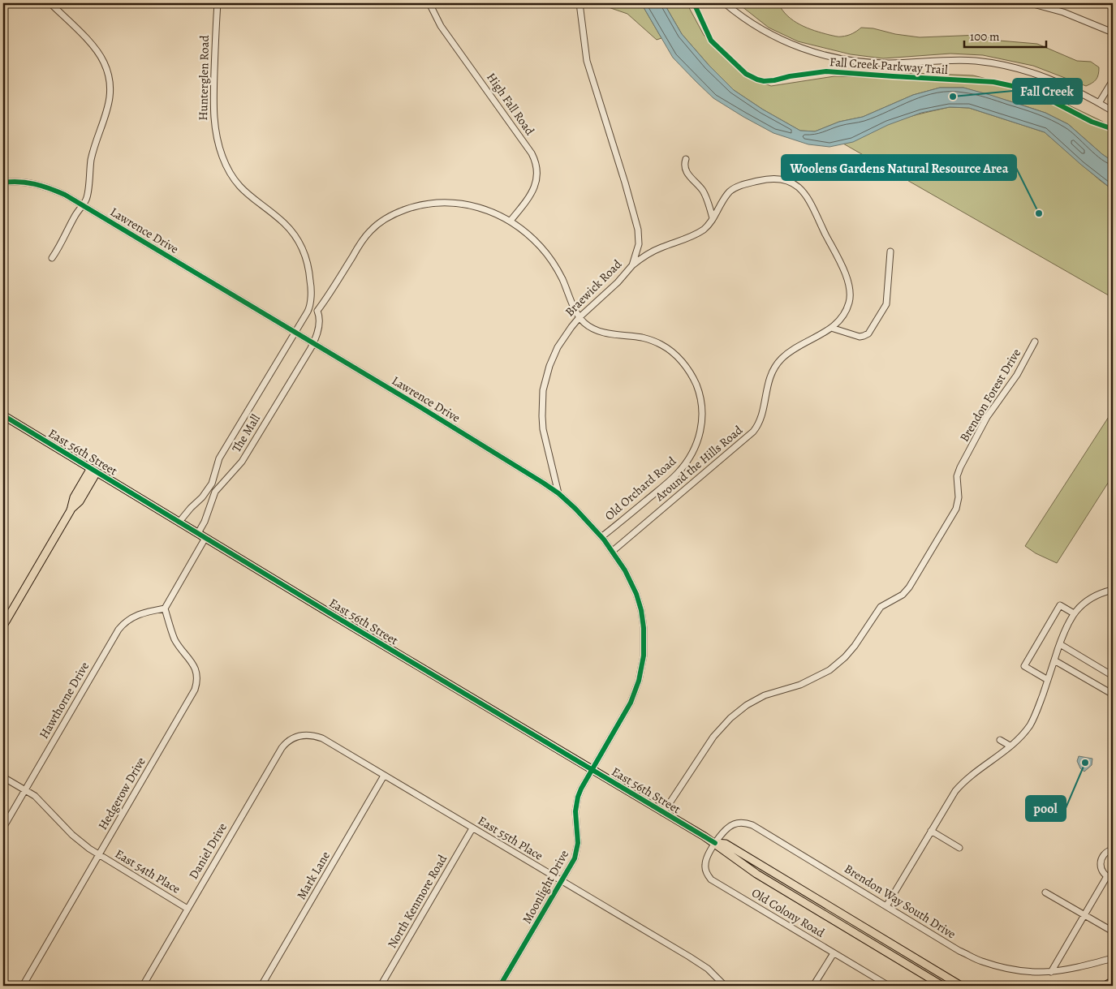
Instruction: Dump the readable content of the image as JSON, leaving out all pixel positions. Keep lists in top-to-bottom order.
{
  "streets": {
    "main road": ["East 56th Street"],
    "street": [
      "Hunterglen Road",
      "High Fall Road",
      "Lawrence Drive",
      "Braewick Road",
      "Brendon Forest Drive",
      "The Mall",
      "Around the Hills Road",
      "Old Orchard Road",
      "Hawthorne Drive",
      "Hedgerow Drive",
      "East 55th Place",
      "Daniel Drive",
      "East 54th Place",
      "Mark Lane",
      "Moonlight Drive",
      "North Kenmore Road",
      "Brendon Way South Drive",
      "Old Colony Road"
    ],
    "cycle path": ["Fall Creek Parkway Trail"]
  },
  "crossings": [
    ["High Fall Road", "Old Orchard Road"],
    ["Lawrence Drive", "Braewick Road"],
    ["Lawrence Drive", "The Mall"],
    ["Lawrence Drive", "East 56th Street"],
    ["Lawrence Drive", "Around the Hills Road"],
    ["Lawrence Drive", "Old Orchard Road"],
    ["Lawrence Drive", "Moonlight Drive"],
    ["Braewick Road", "Around the Hills Road"],
    ["Braewick Road", "Old Orchard Road"],
    ["Brendon Forest Drive", "East 56th Street"],
    ["The Mall", "East 56th Street"],
    ["East 56th Street", "Moonlight Drive"],
    ["East 56th Street", "Old Colony Road"],
    ["Hawthorne Drive", "Hedgerow Drive"],
    ["Hawthorne Drive", "East 54th Place"],
    ["Hedgerow Drive", "East 54th Place"],
    ["East 55th Place", "Daniel Drive"],
    ["East 55th Place", "Mark Lane"],
    ["East 55th Place", "Moonlight Drive"],
    ["East 55th Place", "North Kenmore Road"],
    ["Daniel Drive", "East 54th Place"],
    ["Brendon Way South Drive", "Old Colony Road"]
  ],
  "places": ["Fall Creek", "Woolens Gardens Natural Resource Area", "pool"],
  "scale_bar": "100 m"
}
